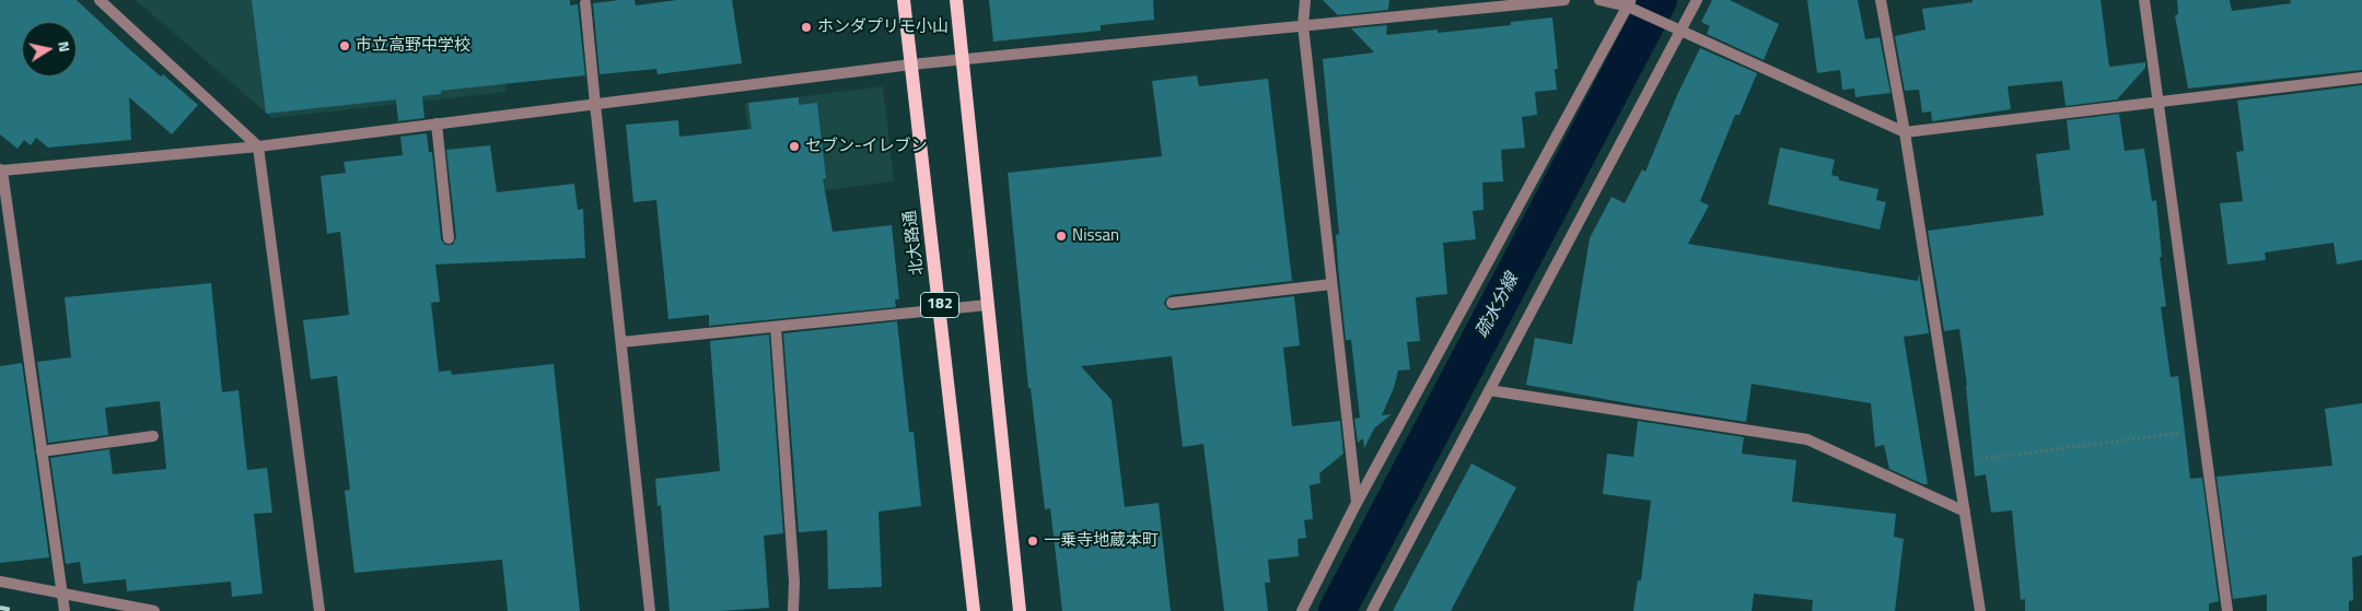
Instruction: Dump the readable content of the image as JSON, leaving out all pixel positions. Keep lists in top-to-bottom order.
{
  "streets": {
    "main road": ["北大路通", "182"]
  },
  "water": ["疏水分線"],
  "places": [
    "ホンダプリモ小山",
    "市立高野中学校",
    "セブン-イレブン",
    "Nissan",
    "一乗寺地蔵本町"
  ],
  "north": "right"
}
